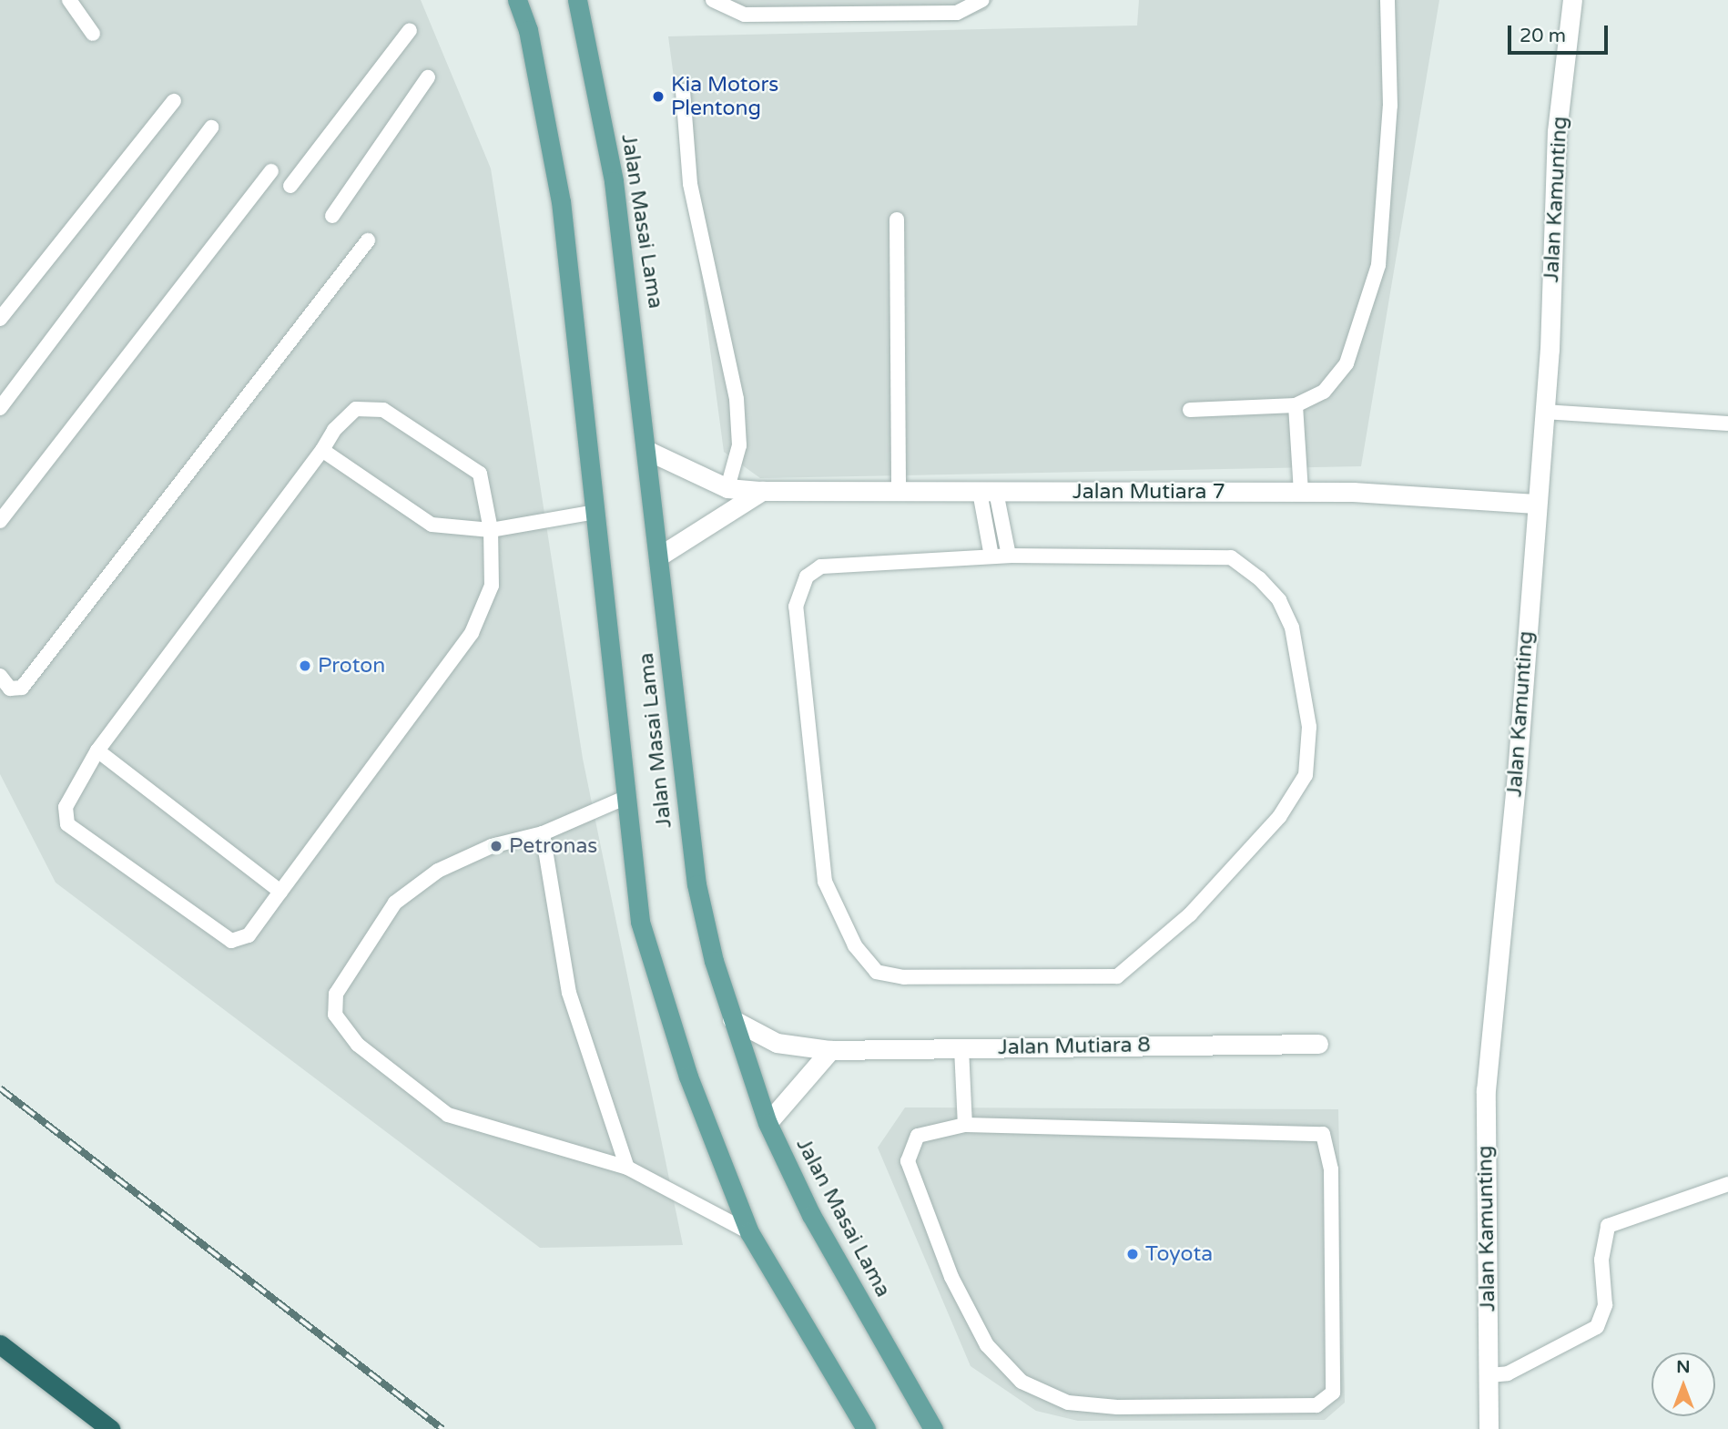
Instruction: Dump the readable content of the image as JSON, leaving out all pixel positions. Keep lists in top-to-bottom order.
{
  "streets": {
    "main road": ["Jalan Masai Lama"],
    "street": ["Jalan Kamunting", "Jalan Mutiara 7", "Jalan Mutiara 8"]
  },
  "crossings": [
    ["Jalan Kamunting", "Jalan Mutiara 7"],
    ["Jalan Masai Lama", "Jalan Mutiara 7"],
    ["Jalan Masai Lama", "Jalan Mutiara 8"]
  ],
  "places": [
    "Kia Motors Plentong",
    "Proton",
    "Petronas",
    "Toyota"
  ],
  "scale_bar": "20 m",
  "north": "top"
}
